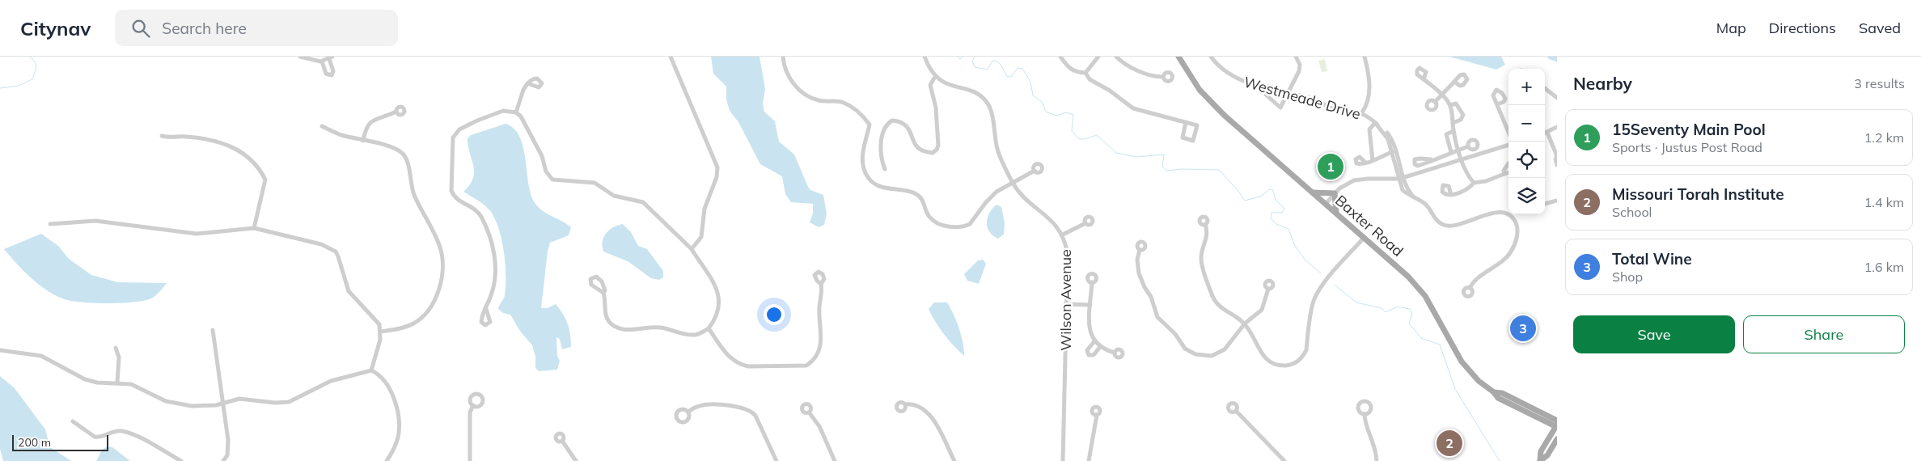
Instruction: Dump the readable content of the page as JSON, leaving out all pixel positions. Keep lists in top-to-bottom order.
{
  "streets": {
    "main road": ["Baxter Road"],
    "street": ["Westmeade Drive", "Wilson Avenue"]
  },
  "scale_bar": "200 m",
  "page": {
    "header": "Citynav",
    "search": "Search here",
    "nav": ["Map", "Directions", "Saved"],
    "heading": ["Nearby", "3 results"],
    "map_buttons": ["+", "−"],
    "list": [
      {
        "mark": "1",
        "name": "15Seventy Main Pool",
        "note": "Sports · Justus Post Road",
        "value": "1.2 km"
      },
      {
        "mark": "2",
        "name": "Missouri Torah Institute",
        "note": "School",
        "value": "1.4 km"
      },
      {
        "mark": "3",
        "name": "Total Wine",
        "note": "Shop",
        "value": "1.6 km"
      }
    ],
    "pins": ["1", "3", "2"],
    "buttons": ["Save", "Share"],
    "scale": "200 m"
  }
}
